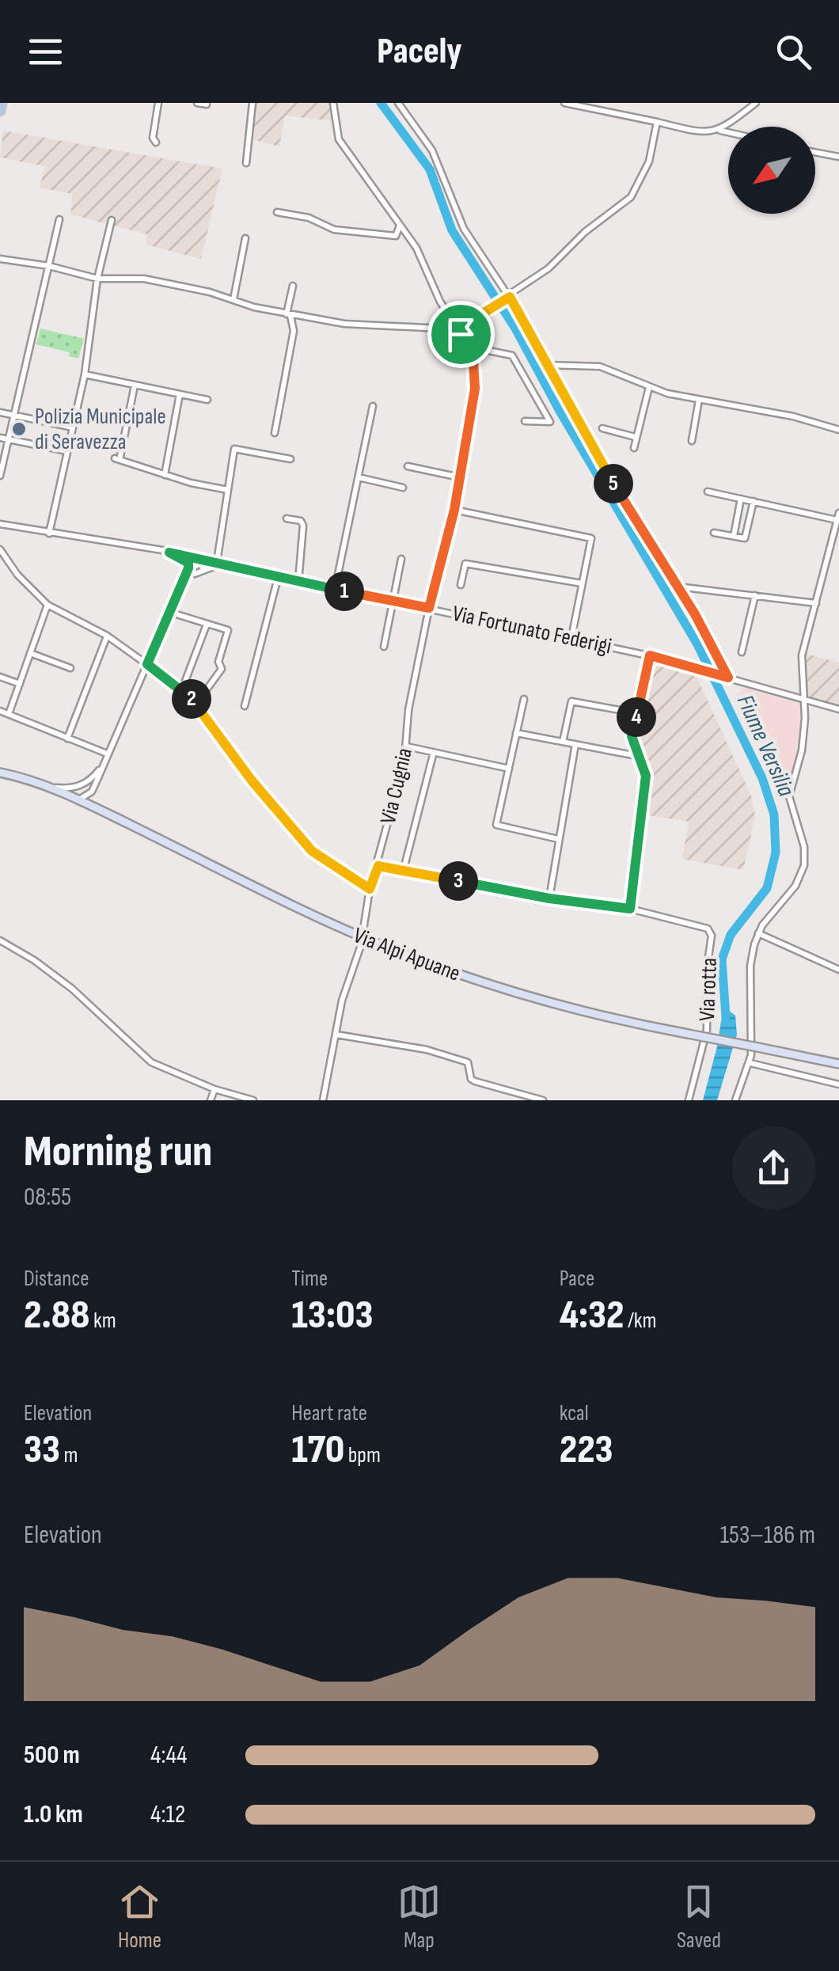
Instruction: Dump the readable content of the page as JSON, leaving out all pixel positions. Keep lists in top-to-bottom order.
{
  "streets": {
    "main road": ["Via Alpi Apuane"],
    "street": ["Via Fortunato Federigi", "Via Cugnia", "Via rotta"]
  },
  "crossings": [
    ["Via Fortunato Federigi", "Via Cugnia"],
    ["Via Cugnia", "Via Alpi Apuane"],
    ["Via Cugnia", "Via rotta"]
  ],
  "water": ["Fiume Versilia"],
  "places": ["Polizia Municipale di Seravezza"],
  "north": "bottom left",
  "page": {
    "header": "Pacely",
    "pins": [
      "5",
      "1",
      "2",
      "4",
      "3"
    ],
    "heading": ["Morning run", "08:55"],
    "stats": [
      ["Distance", "2.88 km"],
      ["Time", "13:03"],
      ["Pace", "4:32 /km"],
      ["Elevation", "33 m"],
      ["Heart rate", "170 bpm"],
      ["kcal", "223"]
    ],
    "chart": ["Elevation", "153–186 m"],
    "list": [
      {
        "name": "500 m",
        "note": "4:44"
      },
      {
        "name": "1.0 km",
        "note": "4:12"
      }
    ],
    "tabs": ["Home", "Map", "Saved"]
  }
}
